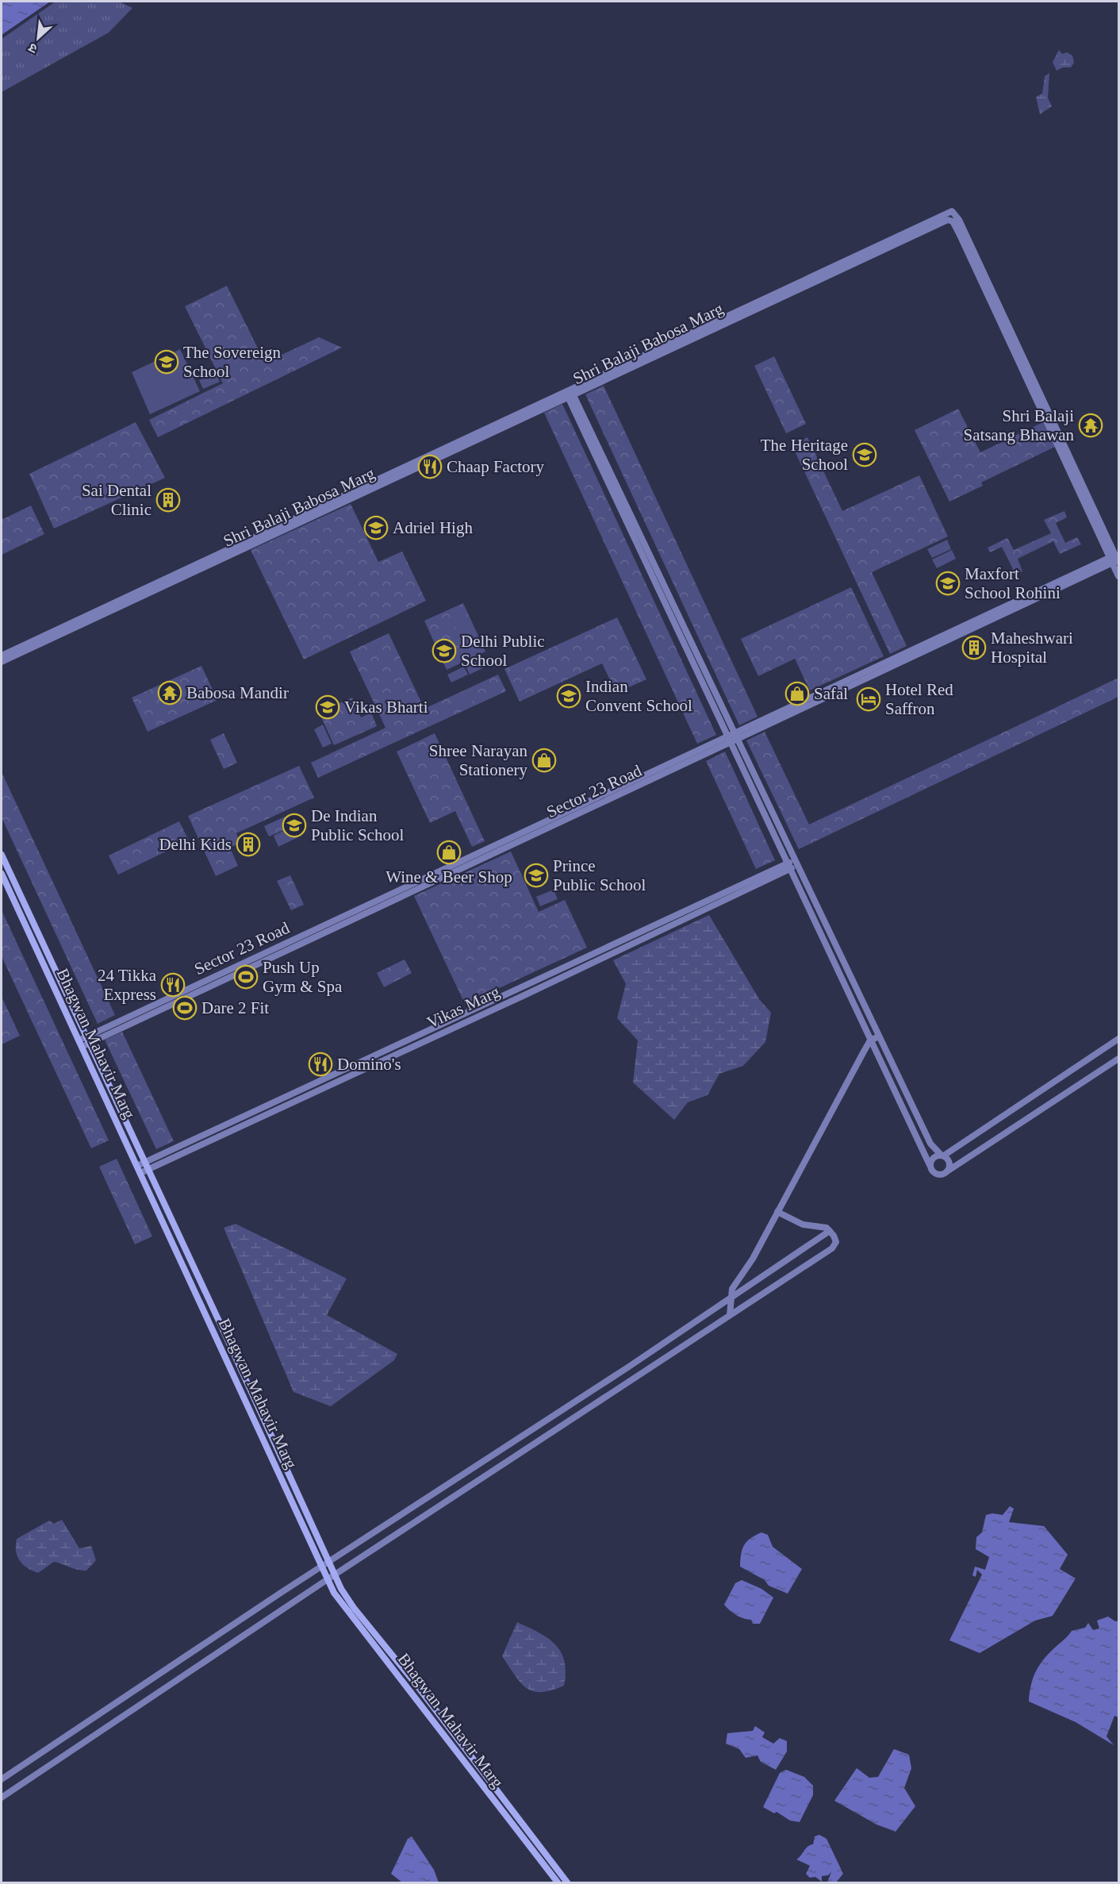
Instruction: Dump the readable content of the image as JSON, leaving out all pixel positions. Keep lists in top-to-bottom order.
{
  "streets": {
    "main road": ["Bhagwan Mahavir Marg"],
    "street": ["Shri Balaji Babosa Marg", "Sector 23 Road", "Vikas Marg"]
  },
  "crossings": [
    ["Shri Balaji Babosa Marg", "Sector 23 Road"],
    ["Sector 23 Road", "Bhagwan Mahavir Marg"],
    ["Vikas Marg", "Bhagwan Mahavir Marg"]
  ],
  "places": {
    "school or university": [
      "The Sovereign School",
      "The Heritage School",
      "Adriel High",
      "Maxfort School Rohini",
      "Delhi Public School",
      "Indian Convent School",
      "Vikas Bharti",
      "De Indian Public School",
      "Prince Public School"
    ],
    "temple": ["Shri Balaji Satsang Bhawan", "Babosa Mandir"],
    "restaurant": ["Chaap Factory", "24 Tikka Express", "Domino's"],
    "building": ["Sai Dental Clinic", "Maheshwari Hospital", "Delhi Kids"],
    "shop": ["Safal", "Shree Narayan Stationery", "Wine & Beer Shop"],
    "hotel": ["Hotel Red Saffron"],
    "sports": ["Push Up Gym & Spa", "Dare 2 Fit"]
  },
  "north": "bottom left"
}
